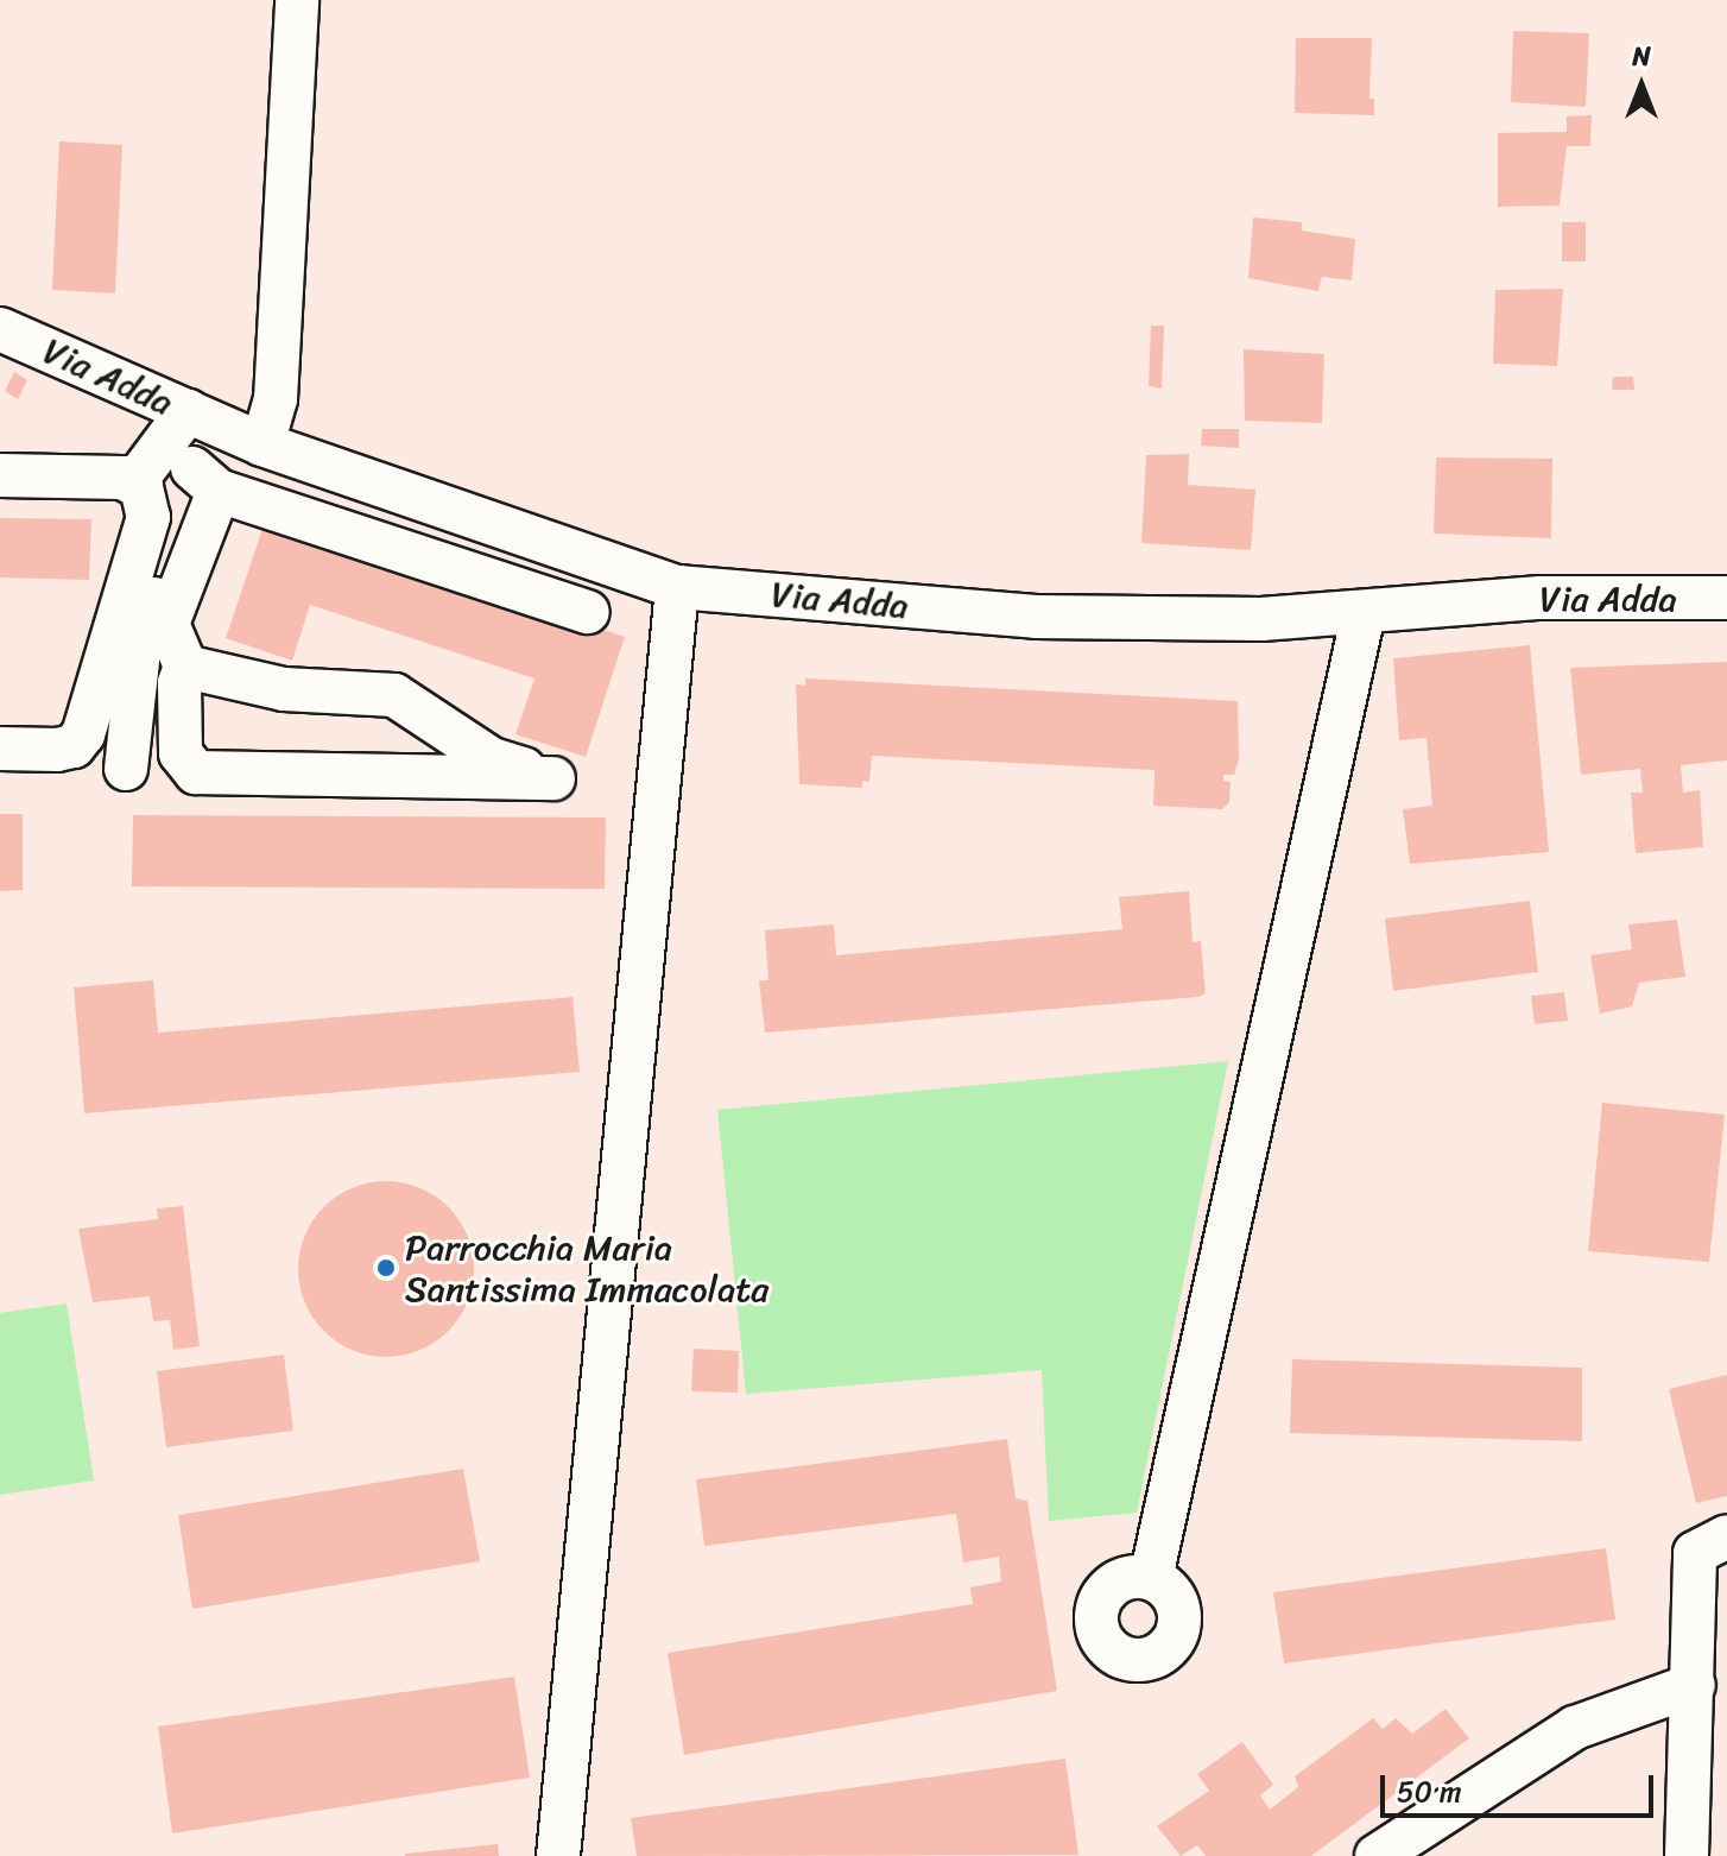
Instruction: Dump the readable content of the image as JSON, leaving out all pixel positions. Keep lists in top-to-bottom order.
{
  "streets": {
    "street": ["Via Adda"]
  },
  "places": ["Parrocchia Maria Santissima Immacolata"],
  "scale_bar": "50 m",
  "north": "top"
}
